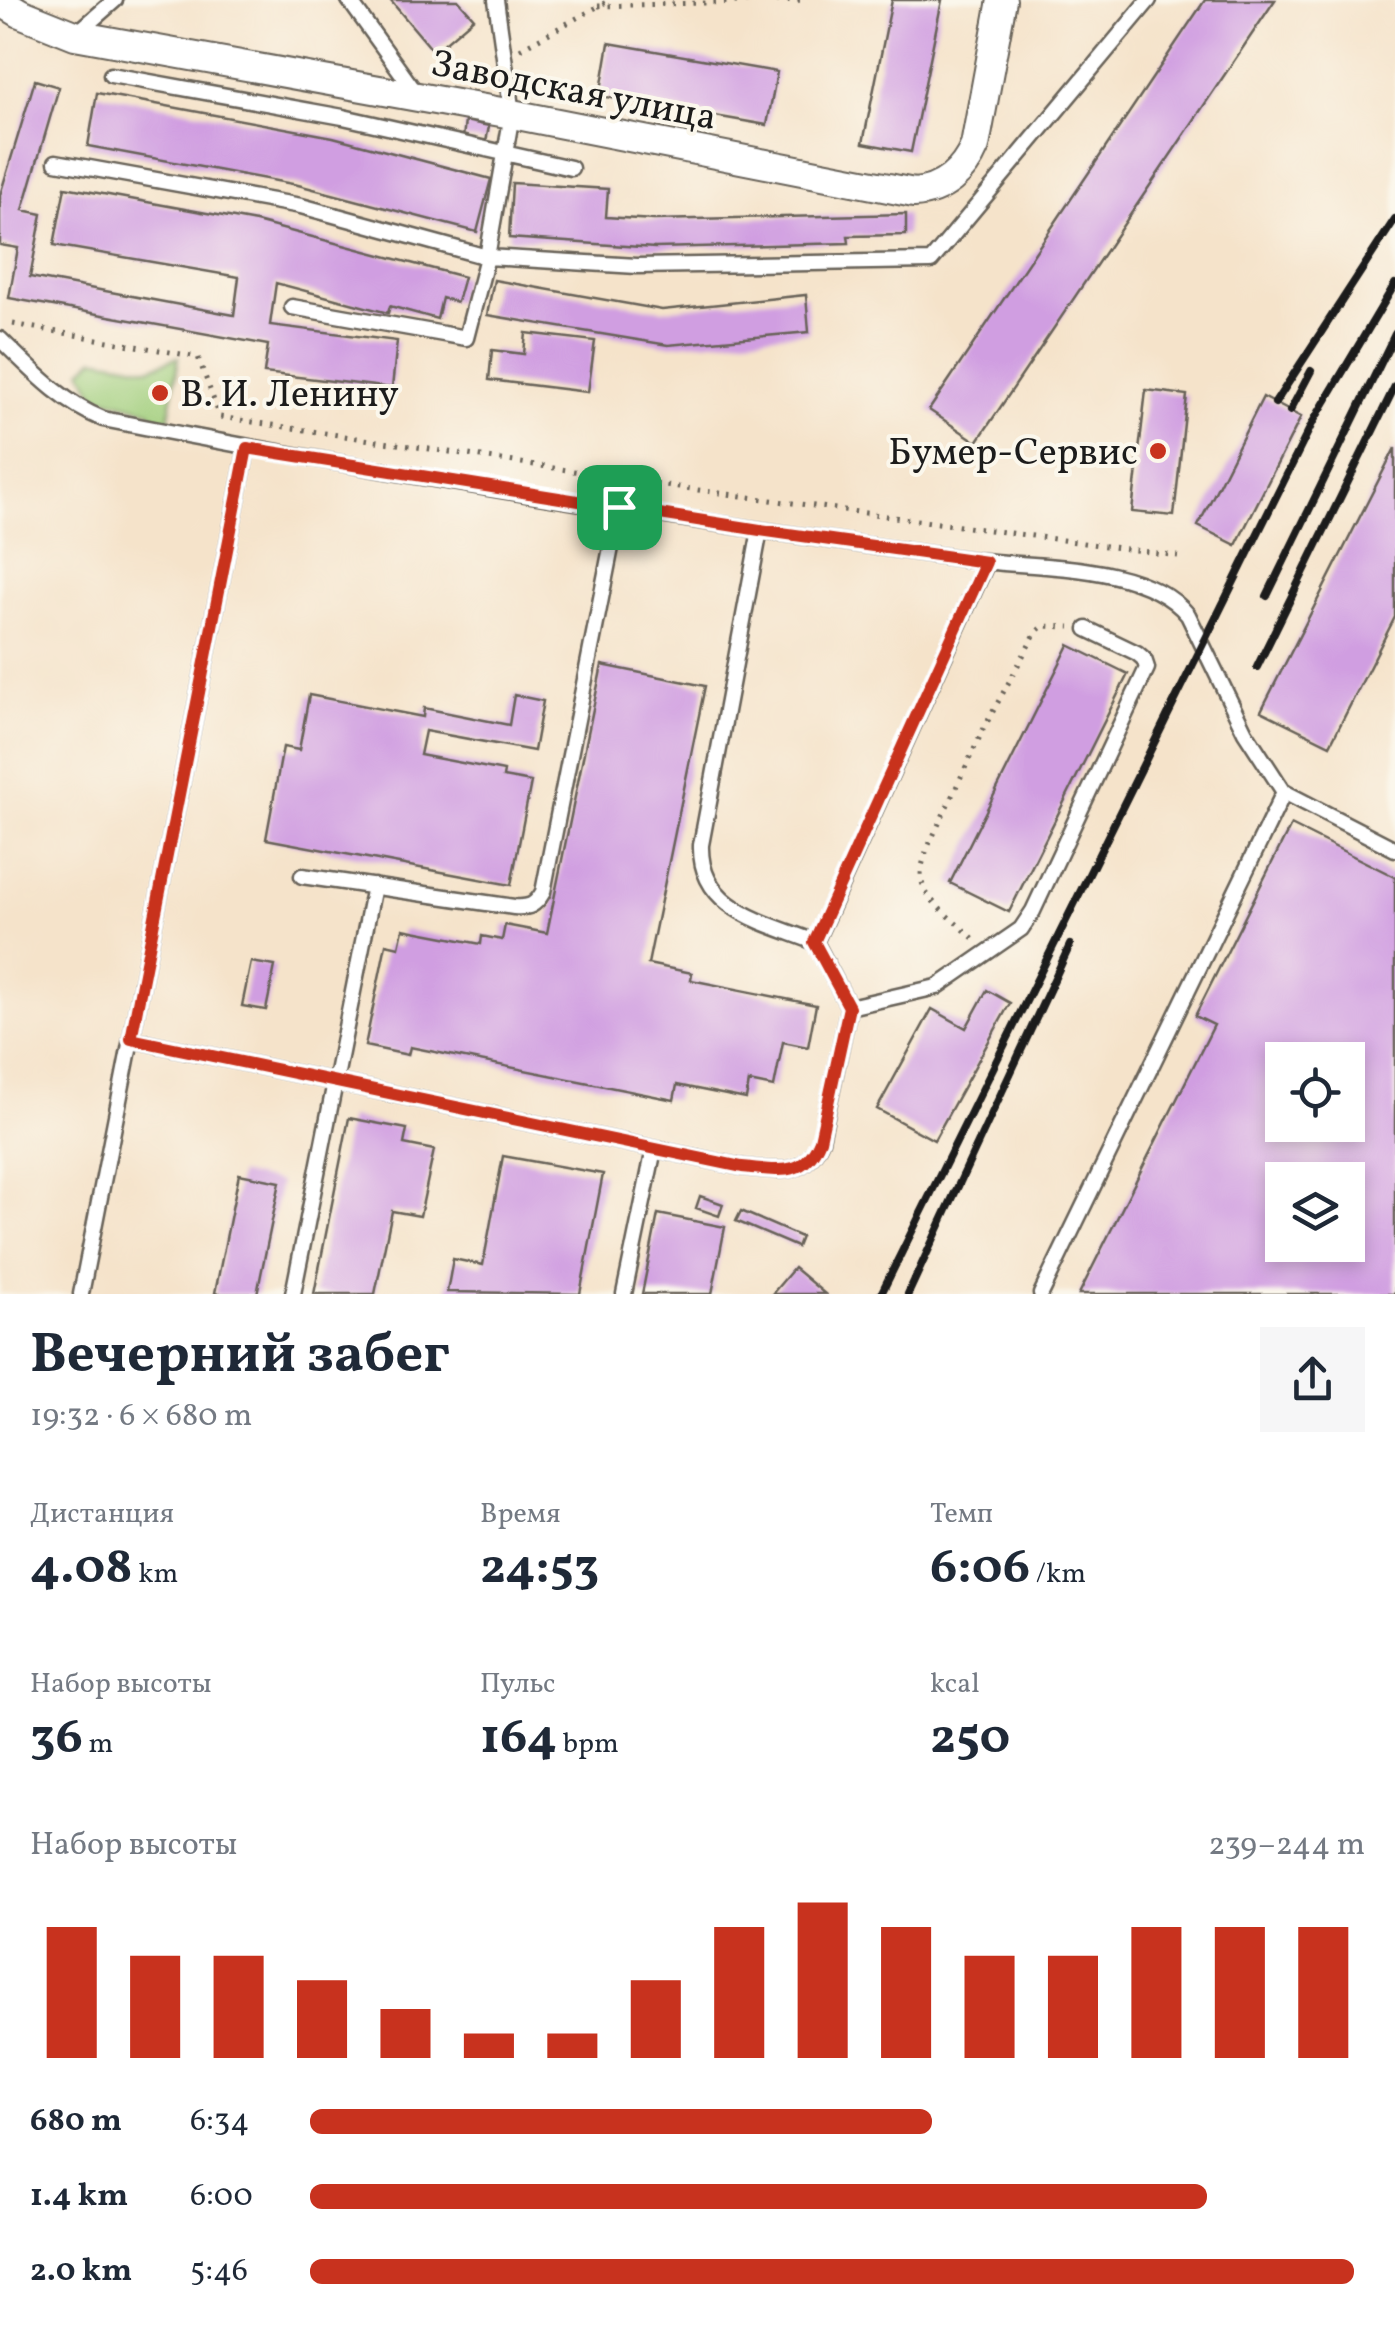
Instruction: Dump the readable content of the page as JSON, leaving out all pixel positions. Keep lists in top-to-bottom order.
{
  "streets": {
    "street": ["Заводская улица"]
  },
  "places": ["В. И. Ленину", "Бумер-Сервис"],
  "page": {
    "heading": ["Вечерний забег", "19:32 · 6 × 680 m"],
    "stats": [
      ["Дистанция", "4.08 km"],
      ["Время", "24:53"],
      ["Темп", "6:06 /km"],
      ["Набор высоты", "36 m"],
      ["Пульс", "164 bpm"],
      ["kcal", "250"]
    ],
    "chart": ["Набор высоты", "239–244 m"],
    "list": [
      {
        "name": "680 m",
        "note": "6:34"
      },
      {
        "name": "1.4 km",
        "note": "6:00"
      },
      {
        "name": "2.0 km",
        "note": "5:46"
      }
    ]
  }
}
